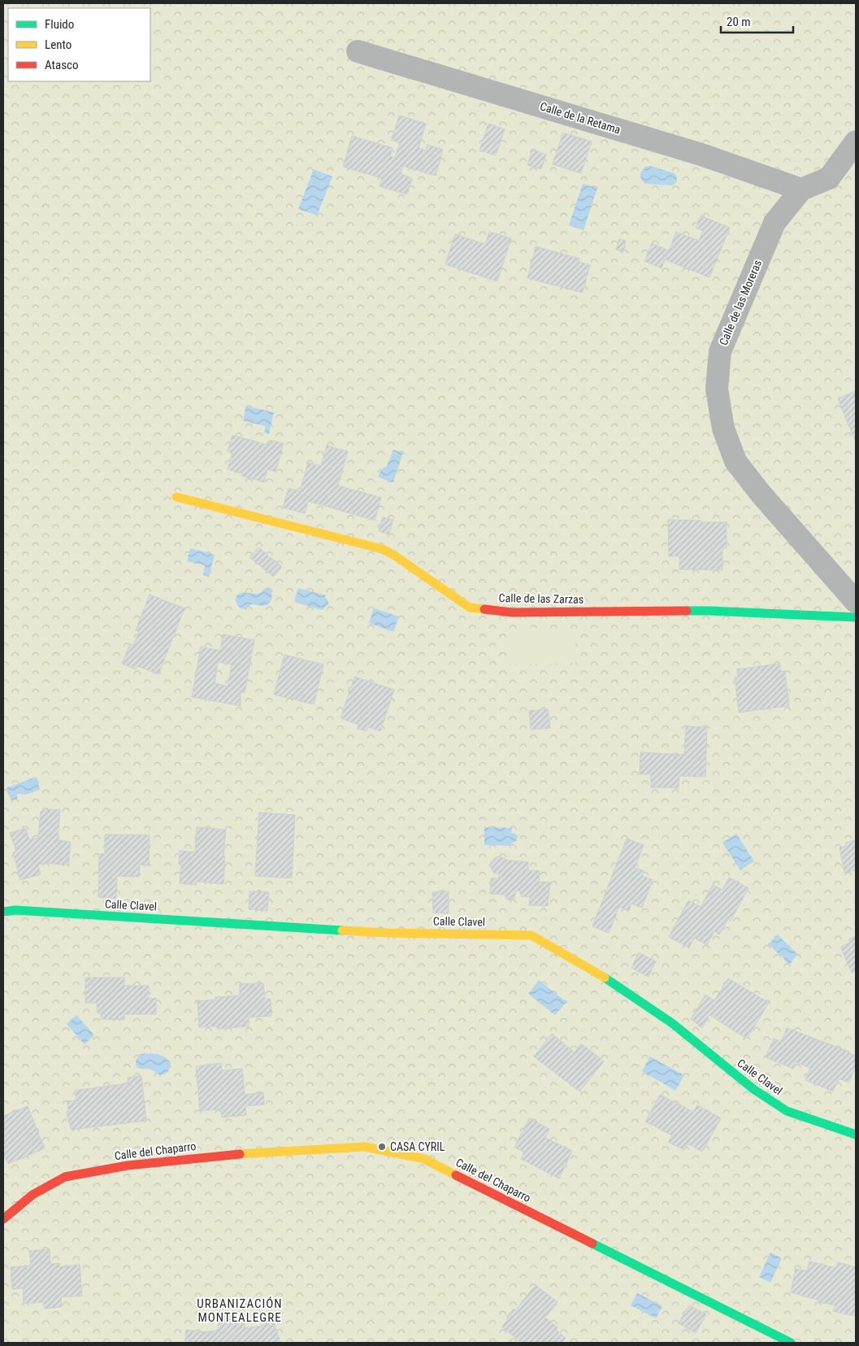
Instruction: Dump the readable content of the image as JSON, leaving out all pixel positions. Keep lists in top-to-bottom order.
{
  "streets": {
    "street": [
      "Calle de la Retama",
      "Calle de las Moreras",
      "Calle de las Zarzas",
      "Calle Clavel",
      "Calle del Chaparro"
    ]
  },
  "crossings": [
    ["Calle de la Retama", "Calle de las Moreras"]
  ],
  "districts": ["URBANIZACIÓN MONTEALEGRE"],
  "places": ["CASA CYRIL"],
  "legend": ["Fluido", "Lento", "Atasco"],
  "scale_bar": "20 m"
}
